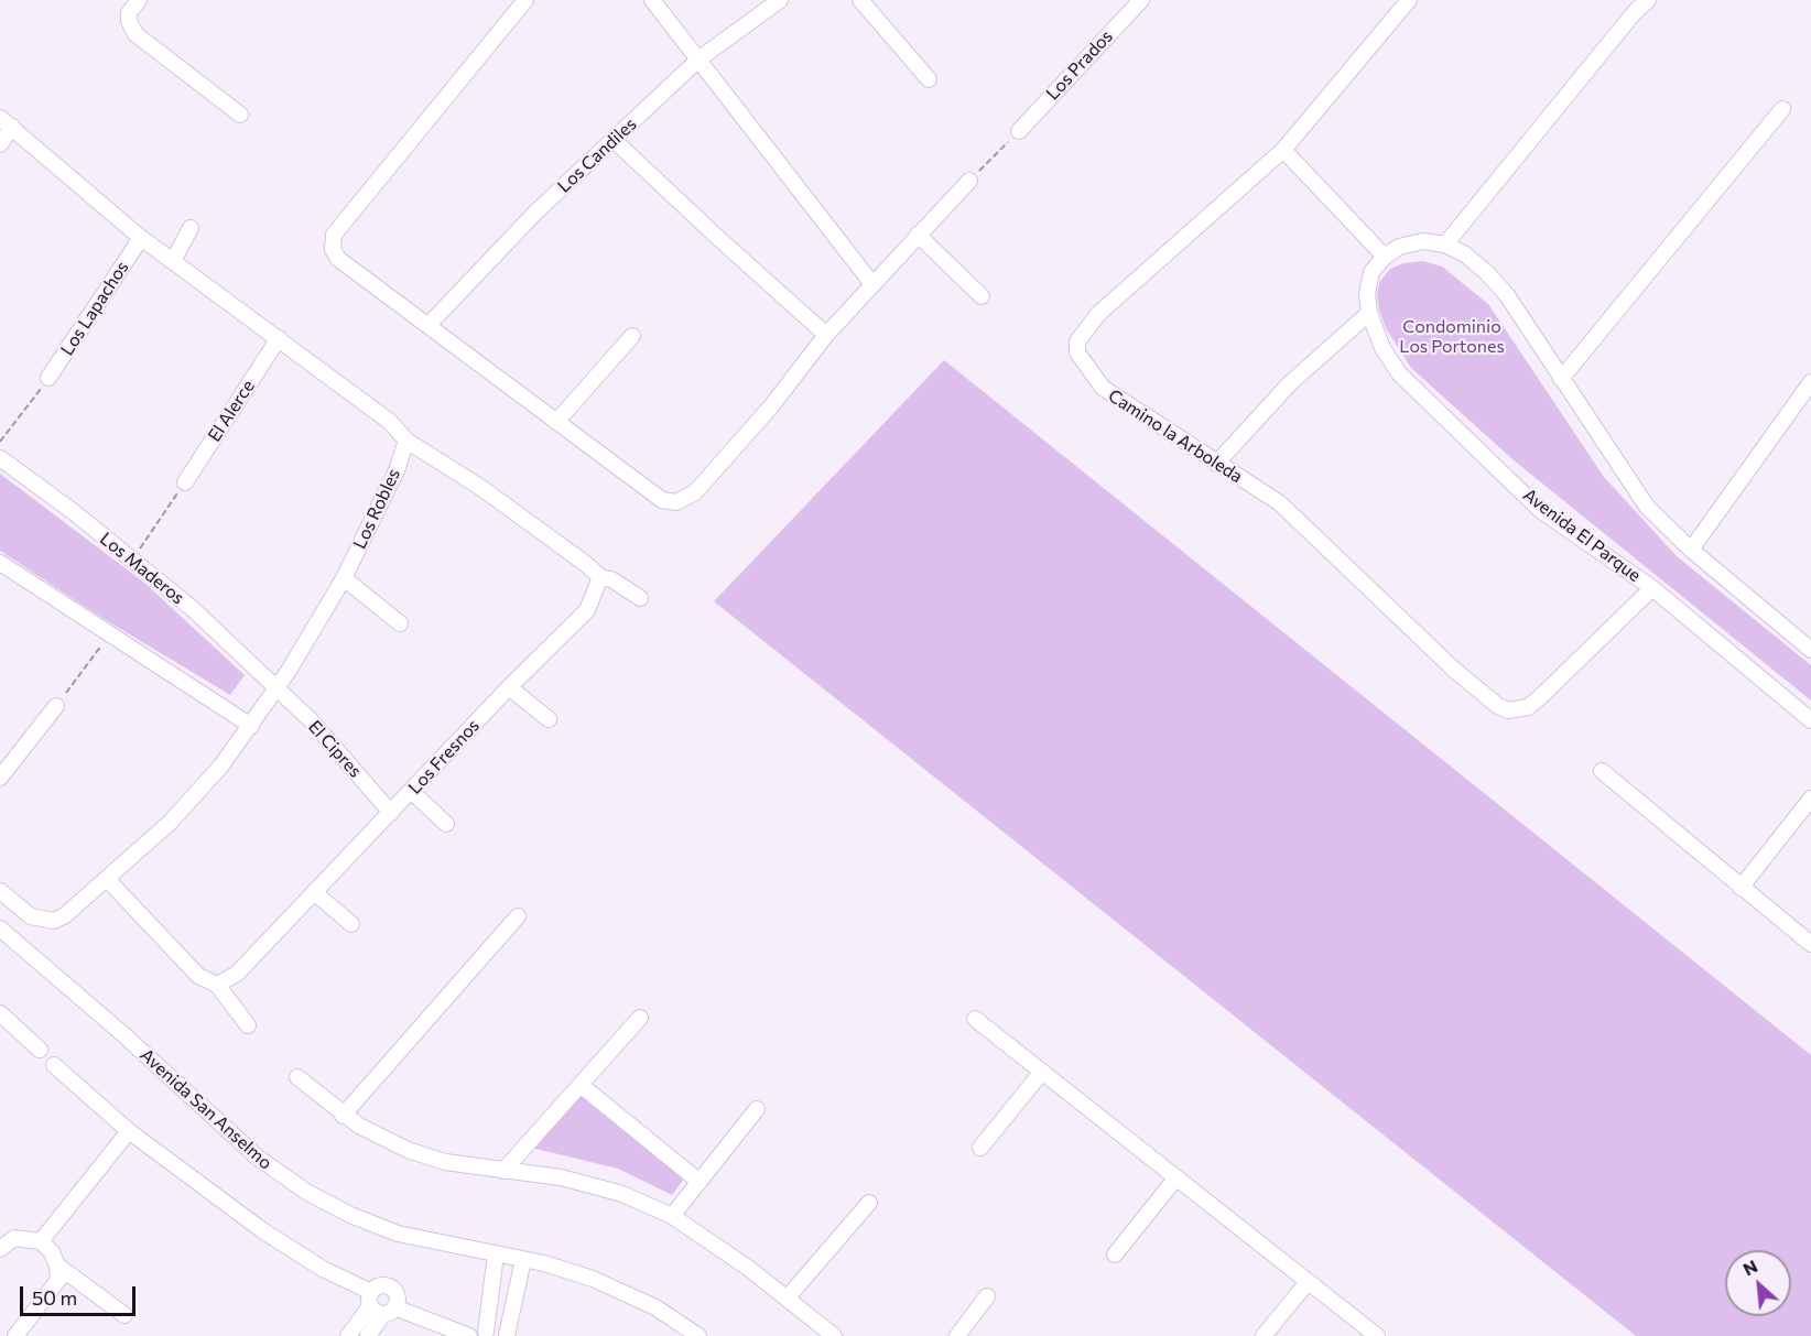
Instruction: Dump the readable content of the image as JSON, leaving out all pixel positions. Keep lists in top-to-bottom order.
{
  "streets": {
    "street": [
      "Los Prados",
      "Los Candiles",
      "Los Lapachos",
      "El Alerce",
      "Camino la Arboleda",
      "Los Robles",
      "Avenida El Parque",
      "Los Maderos",
      "El Cipres",
      "Los Fresnos",
      "Avenida San Anselmo"
    ]
  },
  "crossings": [
    ["Camino la Arboleda", "Avenida El Parque"],
    ["Los Robles", "Los Maderos"],
    ["Los Robles", "El Cipres"],
    ["Los Maderos", "El Cipres"],
    ["El Cipres", "Los Fresnos"]
  ],
  "parks": ["Condominio Los Portones"],
  "scale_bar": "50 m",
  "north": "top left"
}
